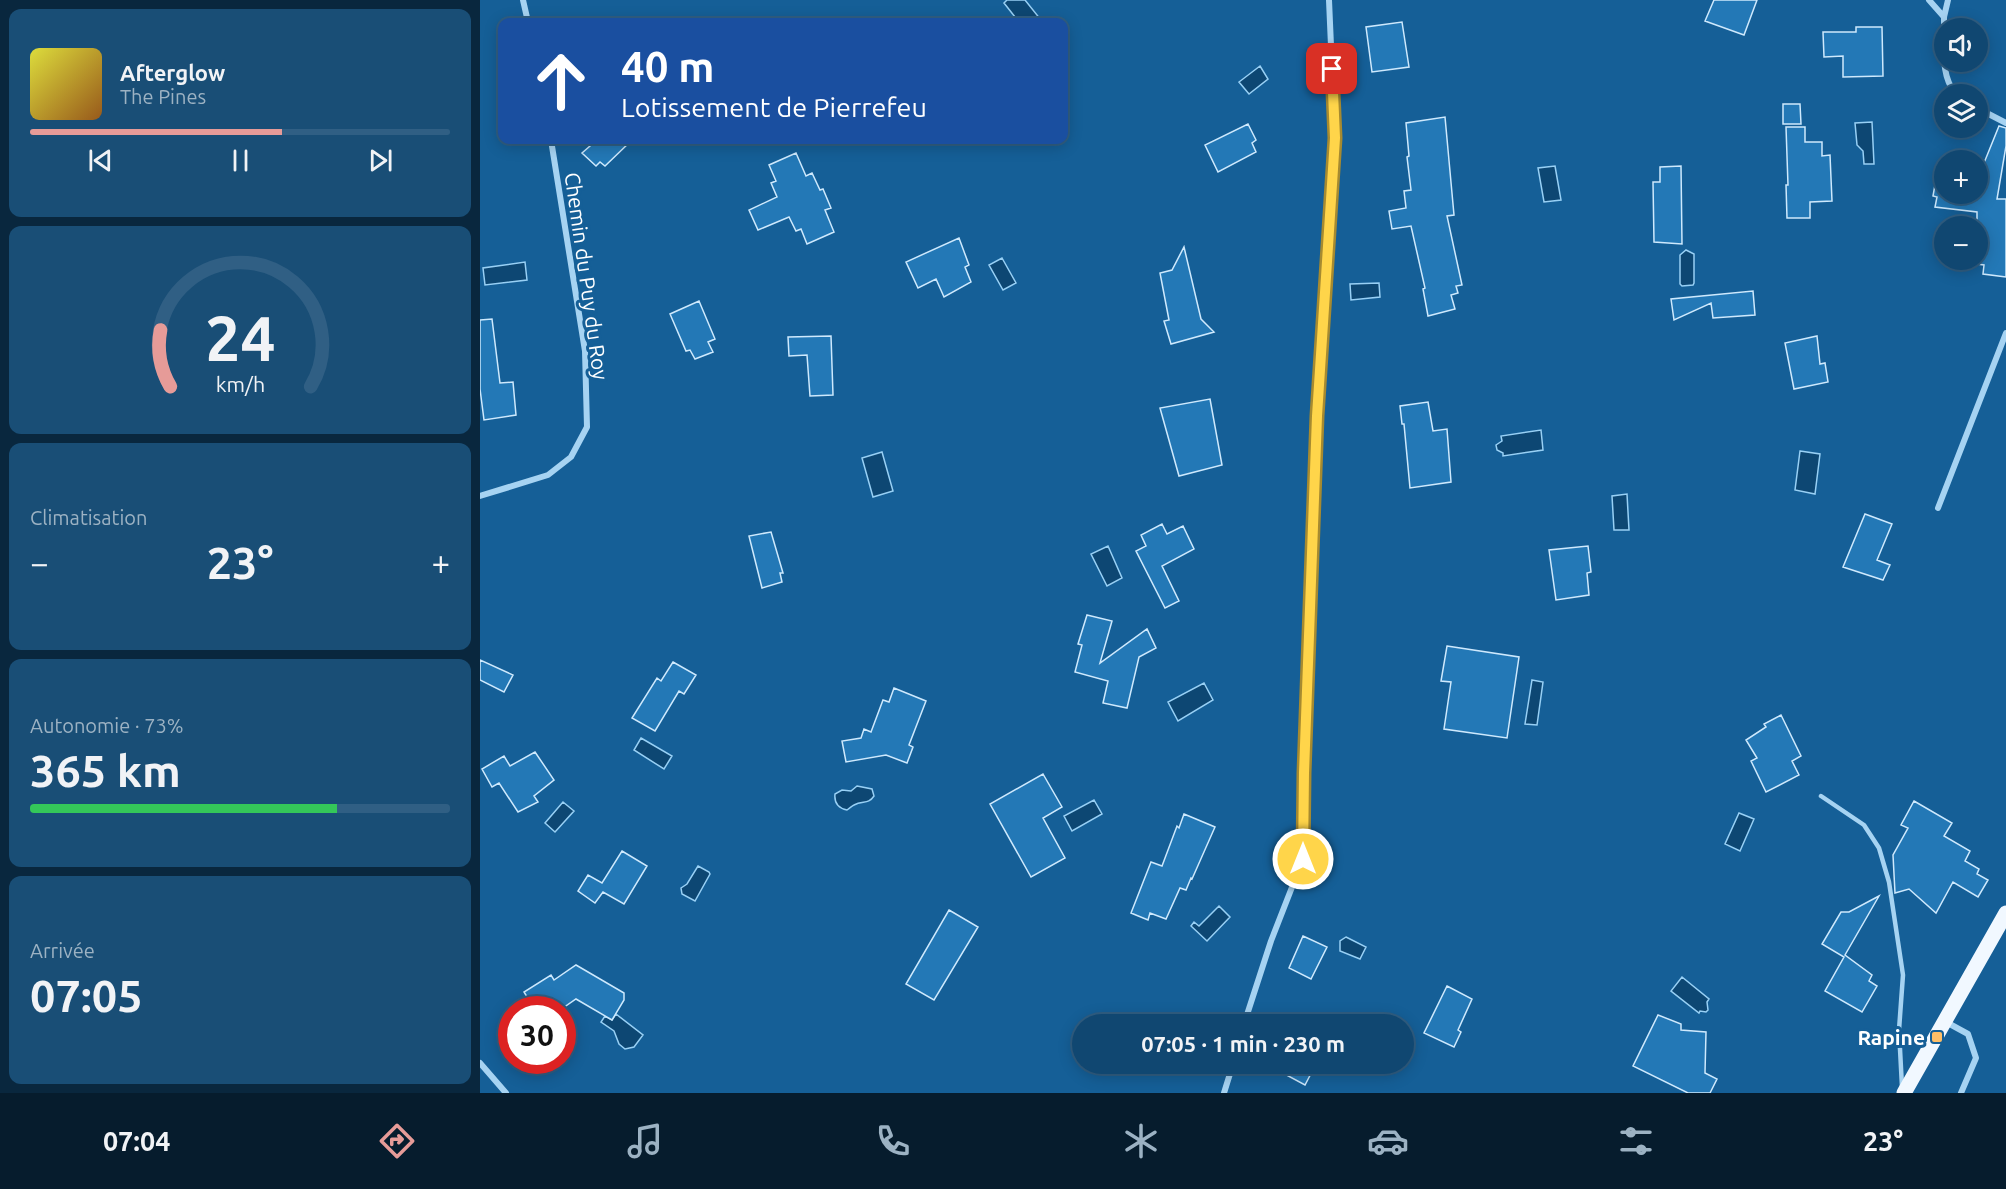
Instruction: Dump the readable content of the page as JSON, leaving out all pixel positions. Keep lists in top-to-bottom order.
{
  "streets": {
    "street": ["Chemin du Puy du Roy"]
  },
  "places": {
    "transit": ["Rapine"]
  },
  "page": {
    "map_buttons": ["+", "−"],
    "turn": ["40 m", "Lotissement de Pierrefeu"],
    "song": ["Afterglow", "The Pines"],
    "tile": [
      "Climatisation",
      ["Autonomie · 73%", "365 km"],
      ["Arrivée", "07:05"]
    ],
    "heat": ["−", "23°", "+"],
    "limit": "30",
    "trip": "07:05 · 1 min · 230 m",
    "tabs": ["07:04", "23°"],
    "gauge": ["24", "km/h"]
  }
}
